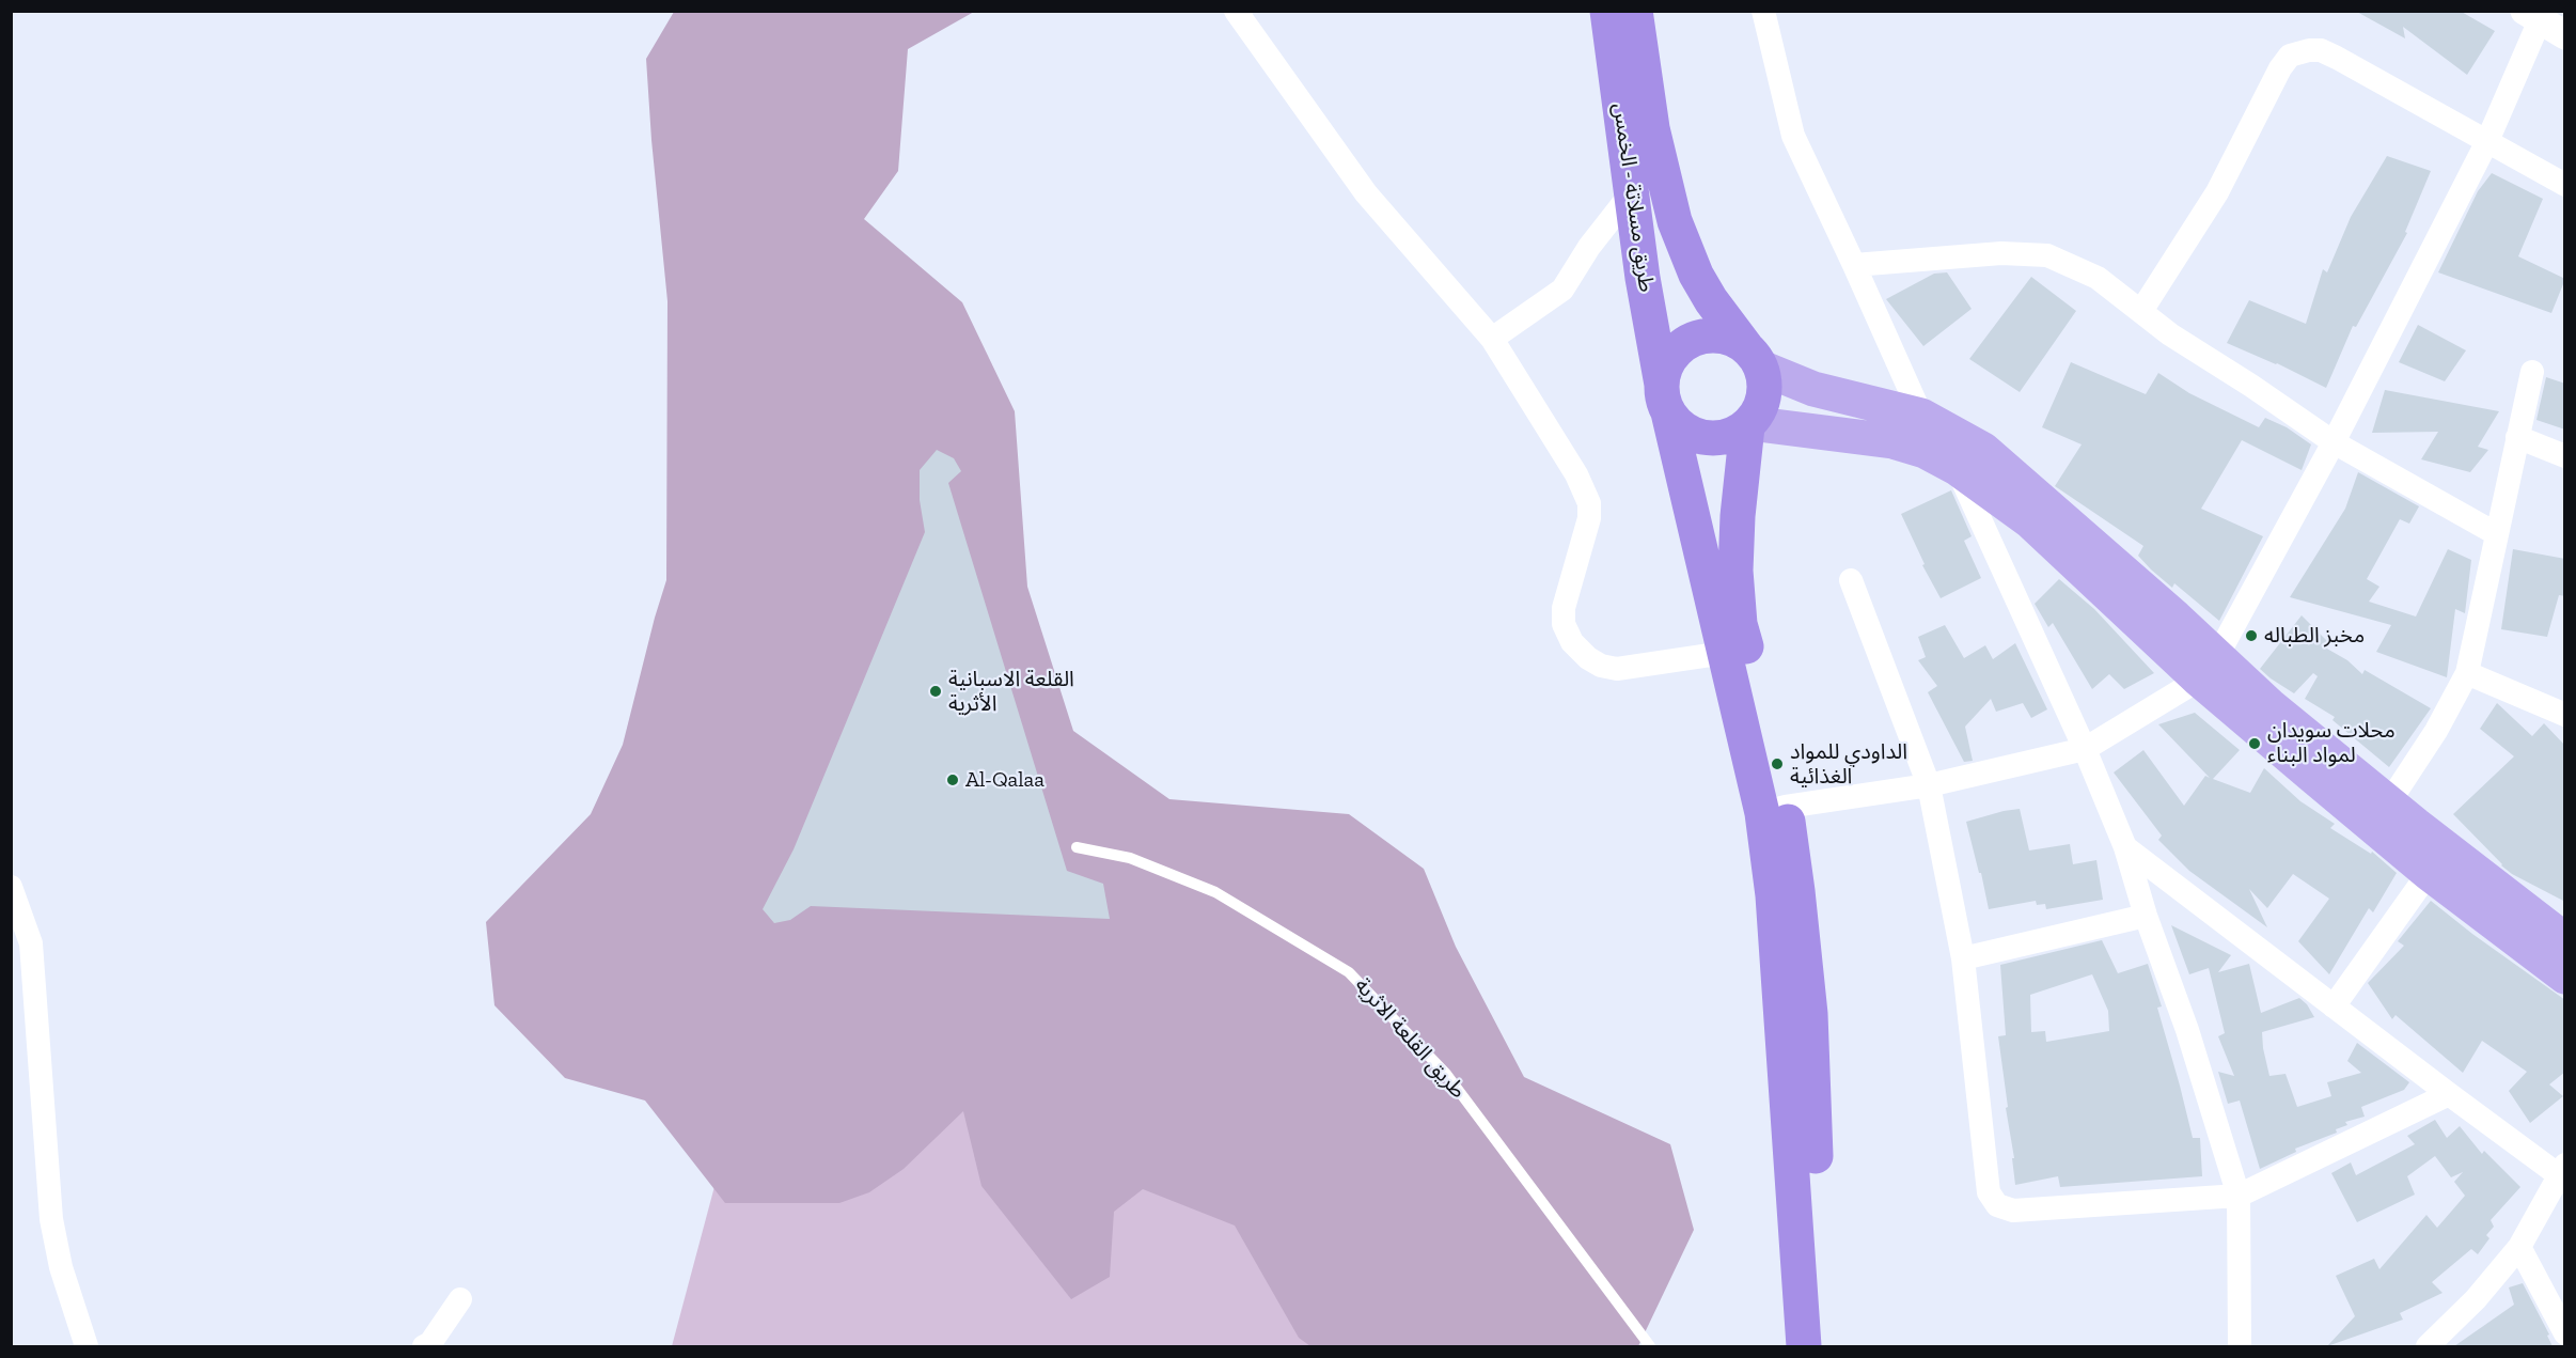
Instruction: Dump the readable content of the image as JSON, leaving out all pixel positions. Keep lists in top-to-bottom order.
{
  "streets": {
    "highway": ["طريق مسلاتة - الخمس"],
    "lane": ["طريق القلعة الاثرية"]
  },
  "places": [
    "مخبز الطباله",
    "القلعة الاسبانية الأثرية",
    "محلات سويدان لمواد البناء",
    "الداودي للمواد الغذائية",
    "Al-Qalaa"
  ]
}
